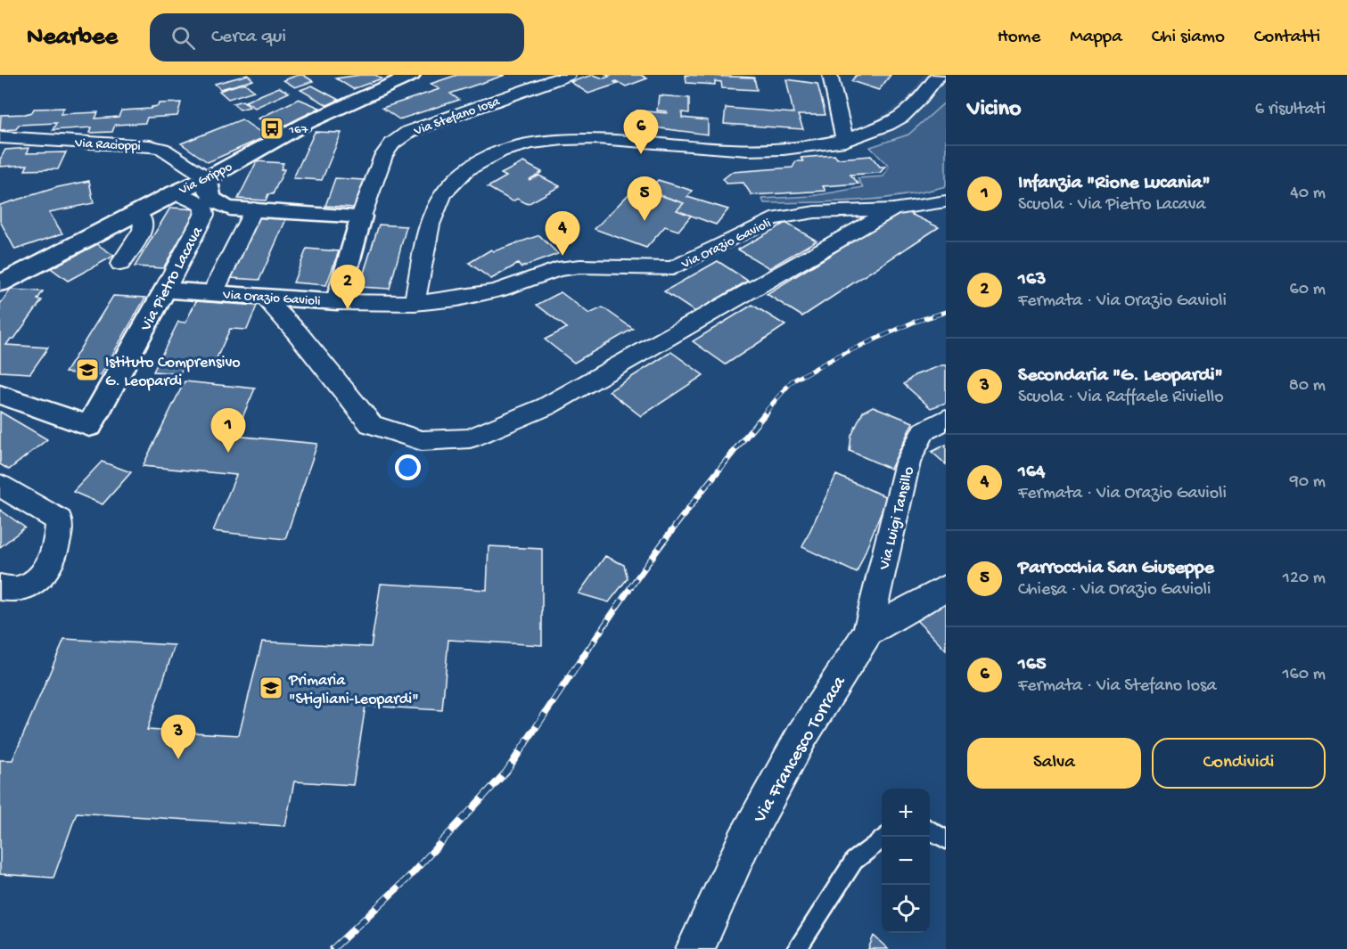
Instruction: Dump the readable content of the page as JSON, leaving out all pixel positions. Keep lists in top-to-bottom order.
{
  "streets": {
    "street": [
      "Via Stefano Iosa",
      "Via Racioppi",
      "Via Grippo",
      "Via Orazio Gavioli",
      "Via Pietro Lacava",
      "Via Luigi Tansillo",
      "Via Francesco Torraca"
    ]
  },
  "crossings": [
    ["Via Racioppi", "Via Grippo"],
    ["Via Orazio Gavioli", "Via Pietro Lacava"],
    ["Via Luigi Tansillo", "Via Francesco Torraca"]
  ],
  "places": {
    "bus stop": ["167"],
    "school or university": ["Istituto Comprensivo G. Leopardi", "Primaria \"Stigliani-Leopardi\""]
  },
  "page": {
    "header": "Nearbee",
    "search": "Cerca qui",
    "nav": [
      "Home",
      "Mappa",
      "Chi siamo",
      "Contatti"
    ],
    "heading": ["Vicino", "6 risultati"],
    "pins": [
      "6",
      "5",
      "4",
      "2",
      "1",
      "3"
    ],
    "list": [
      {
        "mark": "1",
        "name": "Infanzia \"Rione Lucania\"",
        "note": "Scuola · Via Pietro Lacava",
        "value": "40 m"
      },
      {
        "mark": "2",
        "name": "163",
        "note": "Fermata · Via Orazio Gavioli",
        "value": "60 m"
      },
      {
        "mark": "3",
        "name": "Secondaria \"G. Leopardi\"",
        "note": "Scuola · Via Raffaele Riviello",
        "value": "80 m"
      },
      {
        "mark": "4",
        "name": "164",
        "note": "Fermata · Via Orazio Gavioli",
        "value": "90 m"
      },
      {
        "mark": "5",
        "name": "Parrocchia San Giuseppe",
        "note": "Chiesa · Via Orazio Gavioli",
        "value": "120 m"
      },
      {
        "mark": "6",
        "name": "165",
        "note": "Fermata · Via Stefano Iosa",
        "value": "160 m"
      }
    ],
    "buttons": ["Salva", "Condividi"],
    "map_buttons": ["+", "−"]
  }
}
